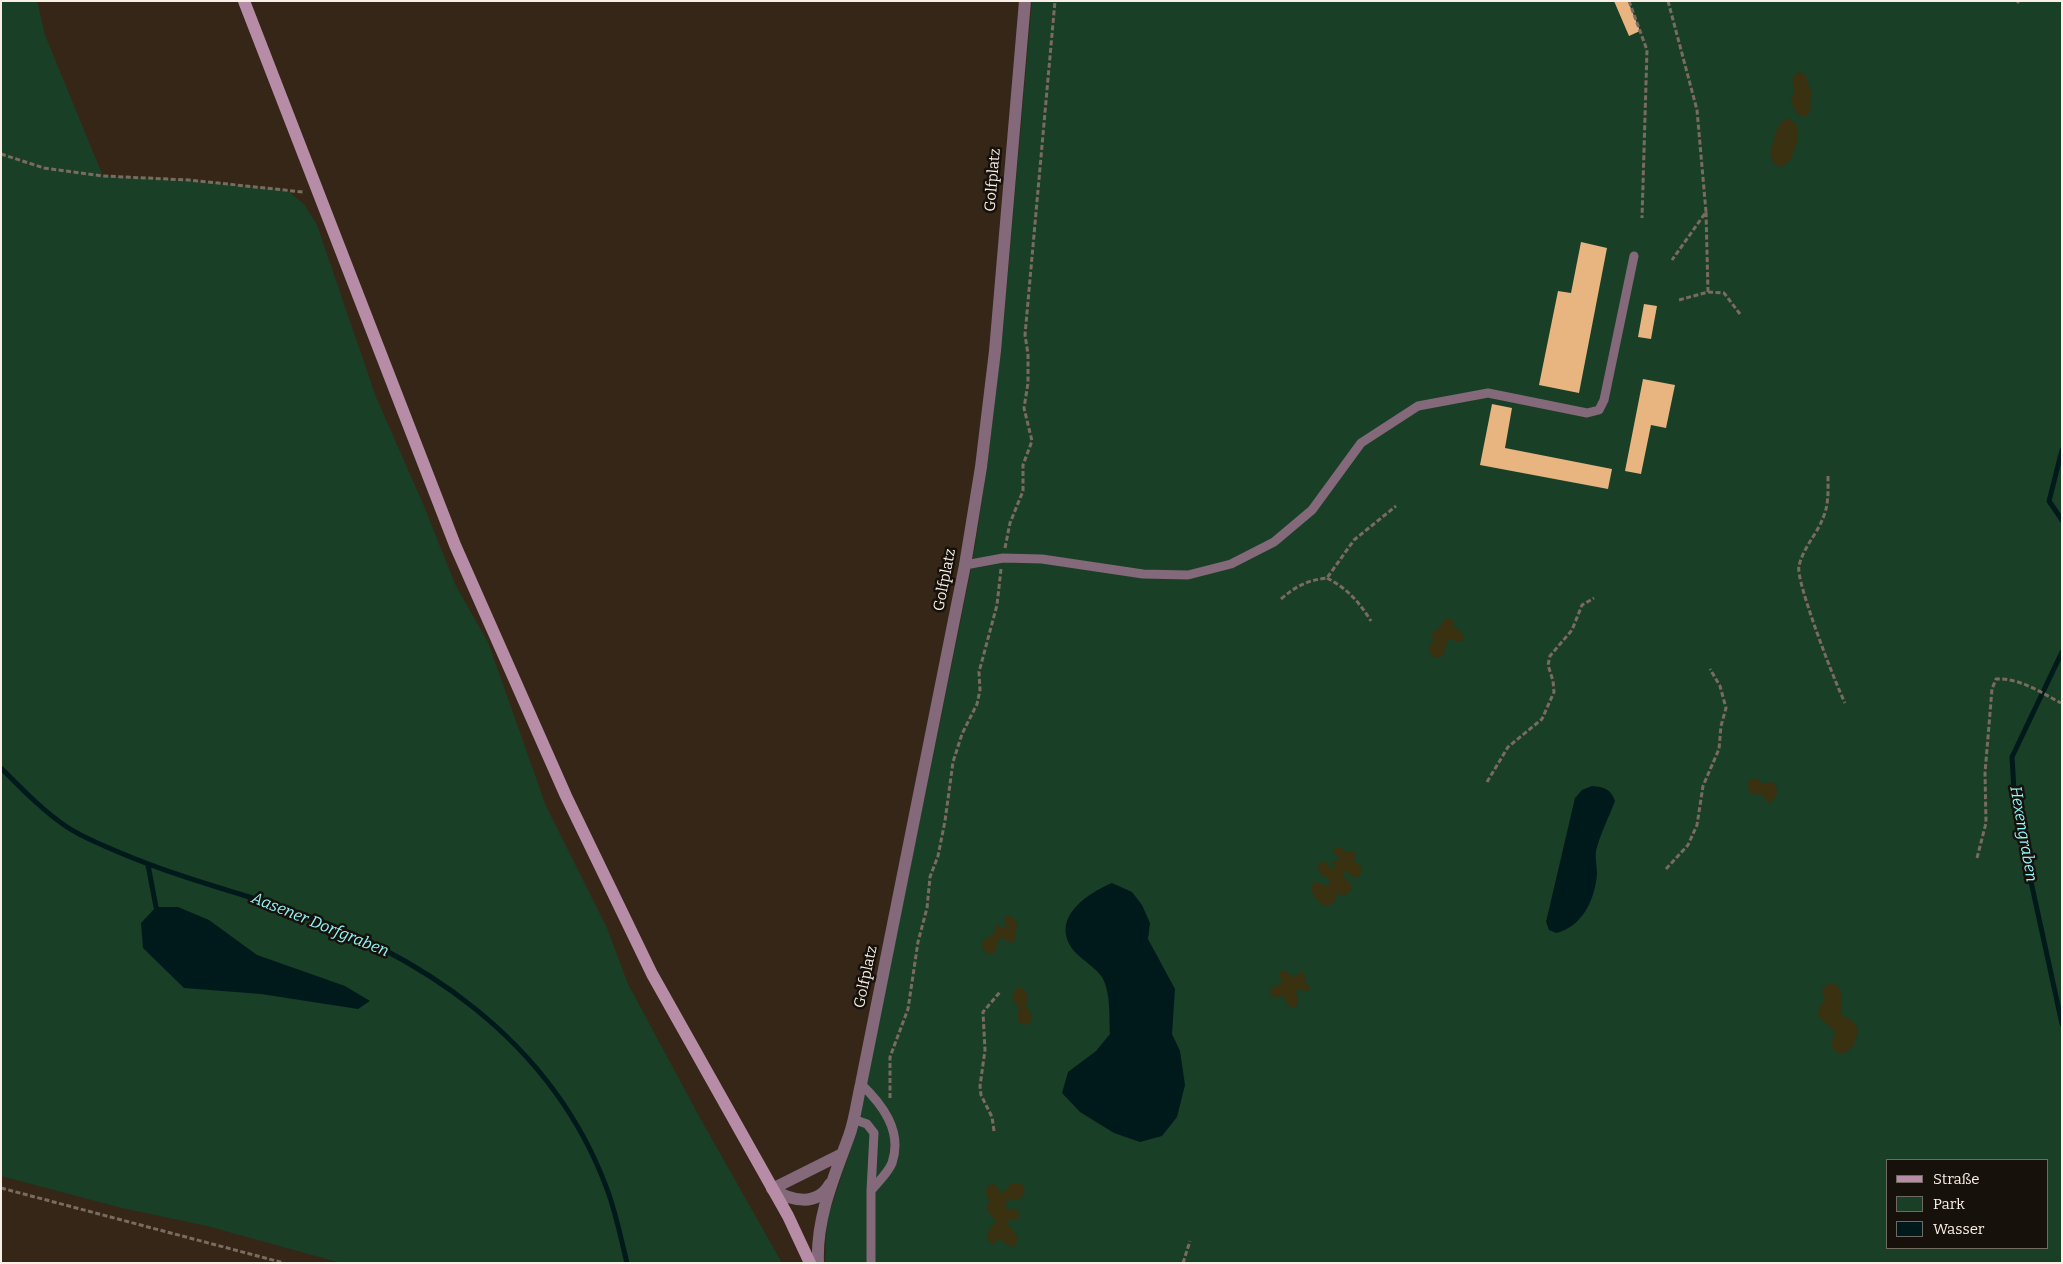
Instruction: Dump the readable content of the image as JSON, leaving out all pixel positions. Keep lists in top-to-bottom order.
{
  "streets": {
    "street": ["Golfplatz"]
  },
  "water": ["Hexengraben", "Aasener Dorfgraben"],
  "legend": ["Straße", "Park", "Wasser"]
}
